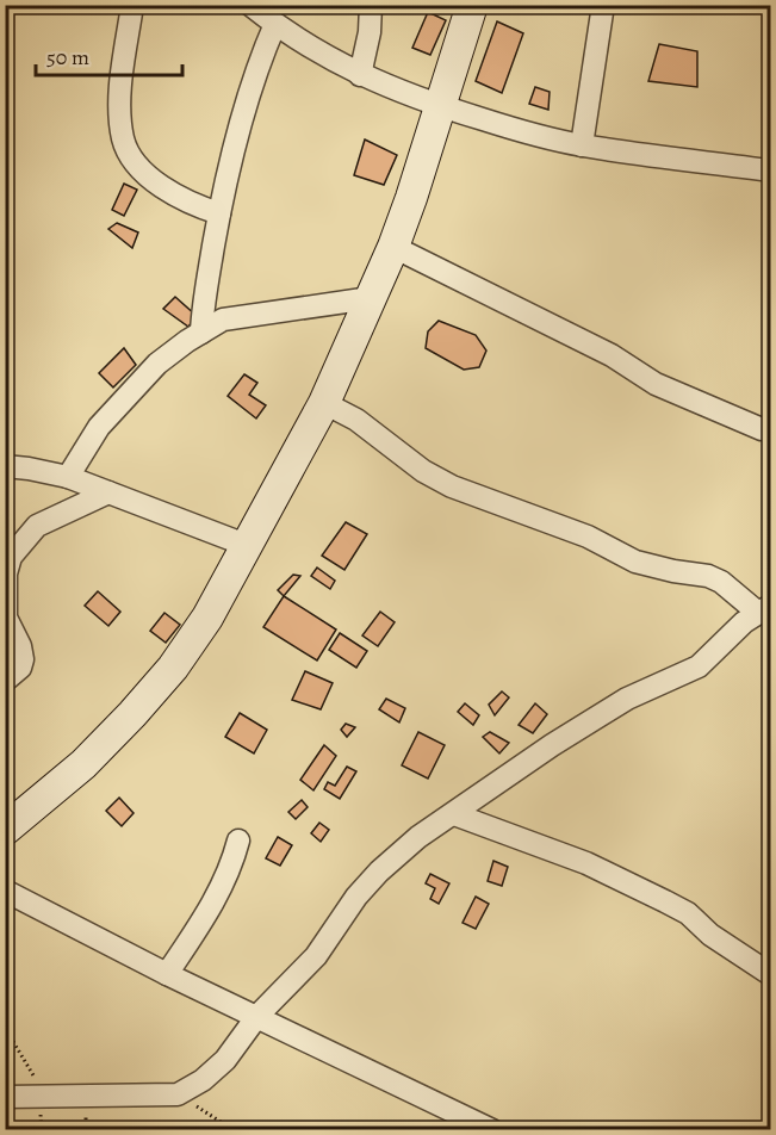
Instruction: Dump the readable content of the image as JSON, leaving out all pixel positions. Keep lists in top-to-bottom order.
{
  "scale_bar": "50 m"
}
